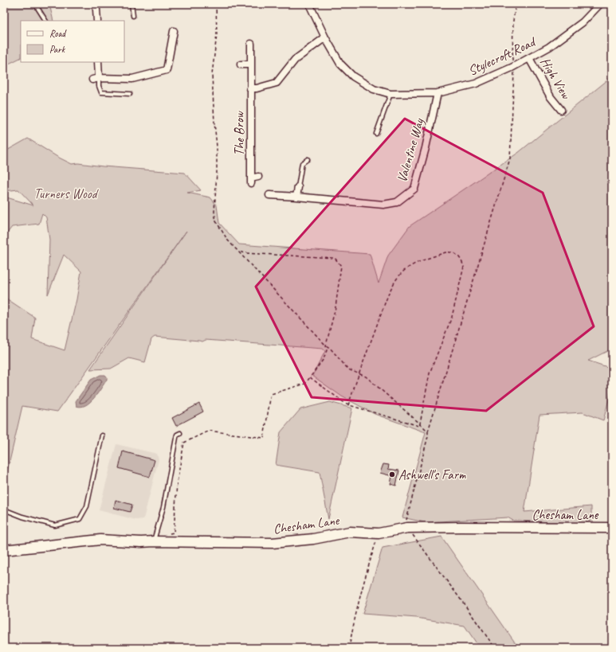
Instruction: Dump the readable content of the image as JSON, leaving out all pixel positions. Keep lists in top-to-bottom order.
{
  "streets": {
    "street": [
      "Stylecroft Road",
      "High View",
      "The Brow",
      "Valentine Way",
      "Chesham Lane"
    ]
  },
  "crossings": [
    ["Stylecroft Road", "High View"],
    ["Stylecroft Road", "Valentine Way"]
  ],
  "parks": ["Turners Wood"],
  "places": ["Ashwell's Farm"],
  "legend": ["Road", "Park"]
}
